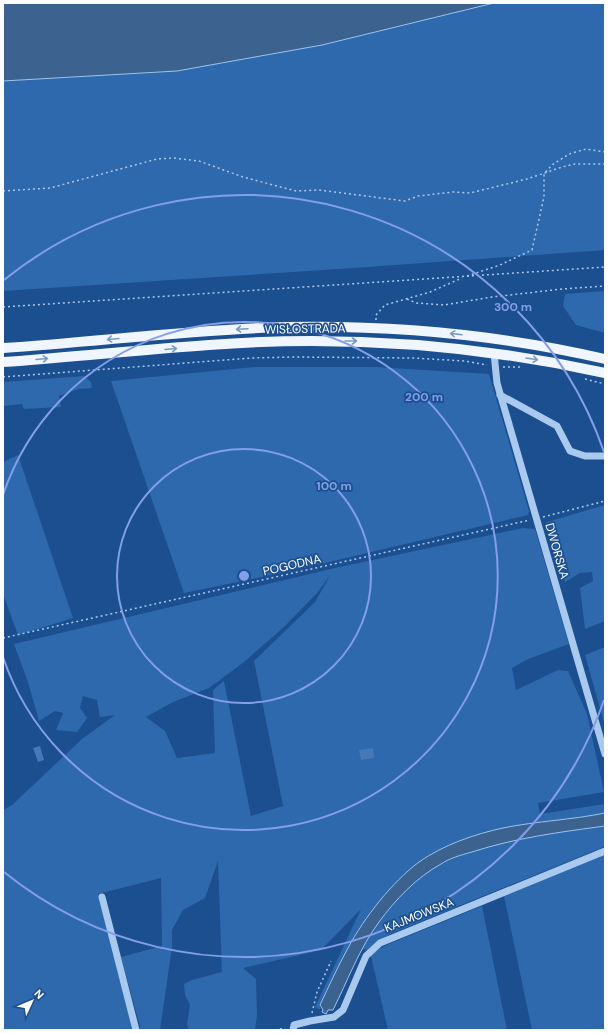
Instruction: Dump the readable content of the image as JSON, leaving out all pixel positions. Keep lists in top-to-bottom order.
{
  "streets": {
    "main road": ["WISŁOSTRADA"],
    "street": ["DWORSKA", "KAJMOWSKA"],
    "path": ["POGODNA"]
  },
  "crossings": [
    ["WISŁOSTRADA", "DWORSKA"],
    ["DWORSKA", "POGODNA"]
  ],
  "north": "top right",
  "rings": ["300 m", "200 m", "100 m"]
}
